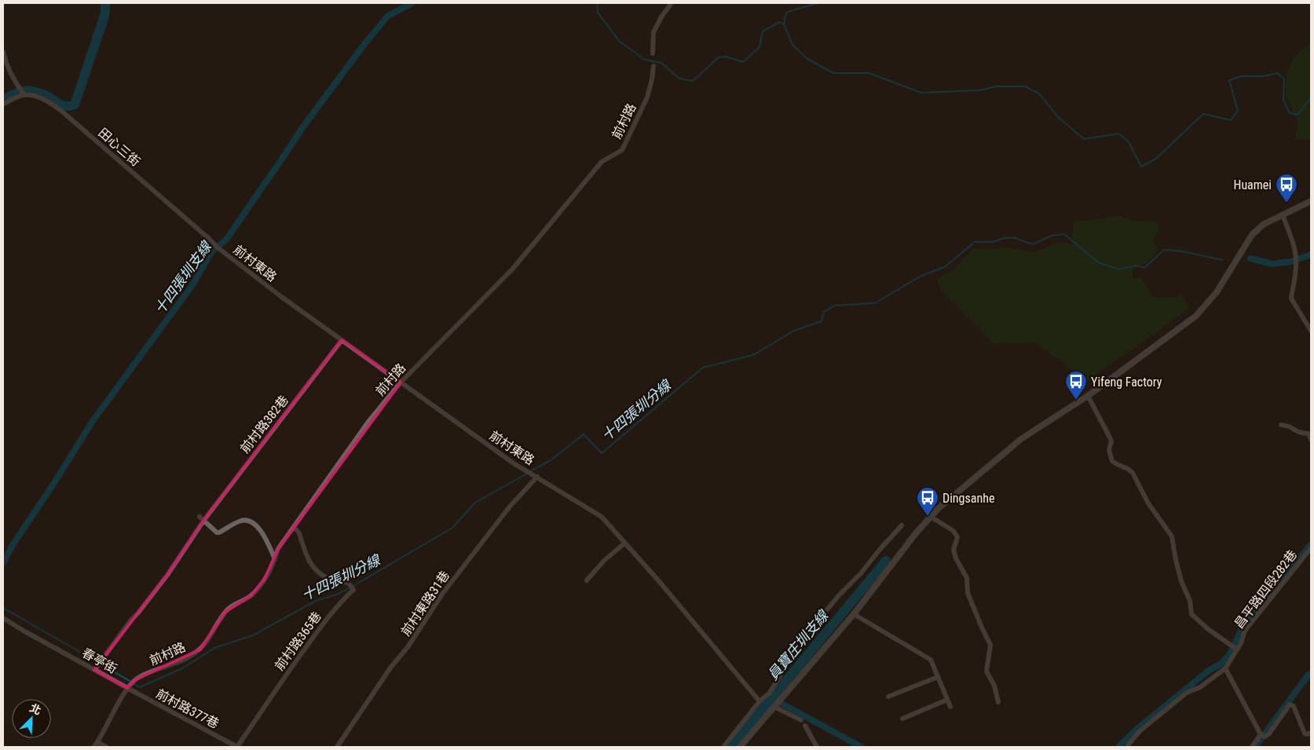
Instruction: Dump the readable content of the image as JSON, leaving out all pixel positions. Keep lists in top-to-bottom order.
{
  "streets": {
    "street": [
      "前村路",
      "田心三街",
      "前村東路",
      "前村路382巷",
      "昌平路四段282巷",
      "前村東路31巷",
      "前村路365巷",
      "春亭街",
      "前村路377巷"
    ]
  },
  "crossings": [
    ["前村路", "前村東路"],
    ["前村路", "前村路365巷"],
    ["前村路", "春亭街"],
    ["前村路", "前村路377巷"],
    ["田心三街", "前村東路"],
    ["前村東路", "前村路382巷"],
    ["前村東路", "前村東路31巷"],
    ["前村路382巷", "春亭街"],
    ["前村路365巷", "前村路377巷"],
    ["春亭街", "前村路377巷"]
  ],
  "water": ["十四張圳支線", "十四張圳分線", "員寶庄圳支線"],
  "places": {
    "bus stop": ["Huamei", "Yifeng Factory", "Dingsanhe"]
  },
  "north": "top right"
}
